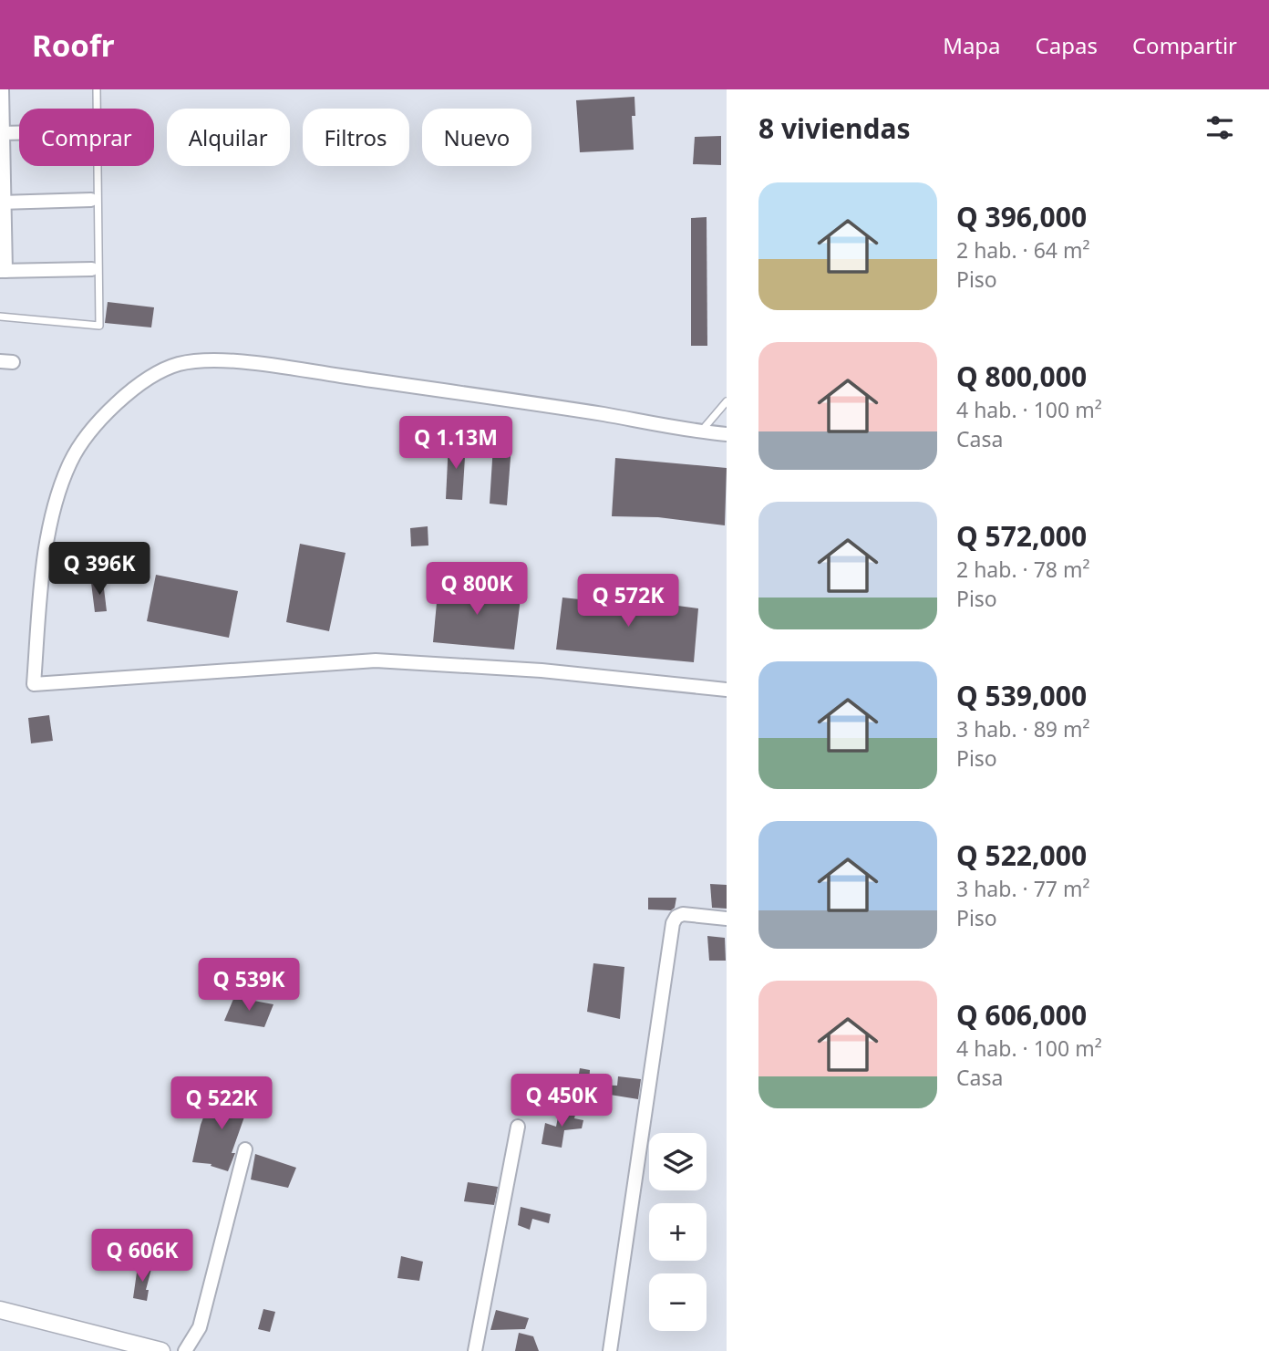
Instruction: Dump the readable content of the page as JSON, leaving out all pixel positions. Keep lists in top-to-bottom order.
{
  "page": {
    "header": "Roofr",
    "nav": ["Mapa", "Capas", "Compartir"],
    "heading": "8 viviendas",
    "chip": [
      "Comprar",
      "Alquilar",
      "Filtros",
      "Nuevo"
    ],
    "list": [
      {
        "name": "Q 396,000",
        "note": "2 hab. · 64 m² · Piso"
      },
      {
        "name": "Q 800,000",
        "note": "4 hab. · 100 m² · Casa"
      },
      {
        "name": "Q 572,000",
        "note": "2 hab. · 78 m² · Piso"
      },
      {
        "name": "Q 539,000",
        "note": "3 hab. · 89 m² · Piso"
      },
      {
        "name": "Q 522,000",
        "note": "3 hab. · 77 m² · Piso"
      },
      {
        "name": "Q 606,000",
        "note": "4 hab. · 100 m² · Casa"
      }
    ],
    "price": [
      "Q 1.13M",
      "Q 396K",
      "Q 800K",
      "Q 572K",
      "Q 539K",
      "Q 450K",
      "Q 522K",
      "Q 606K"
    ],
    "map_buttons": ["+", "−"]
  }
}
